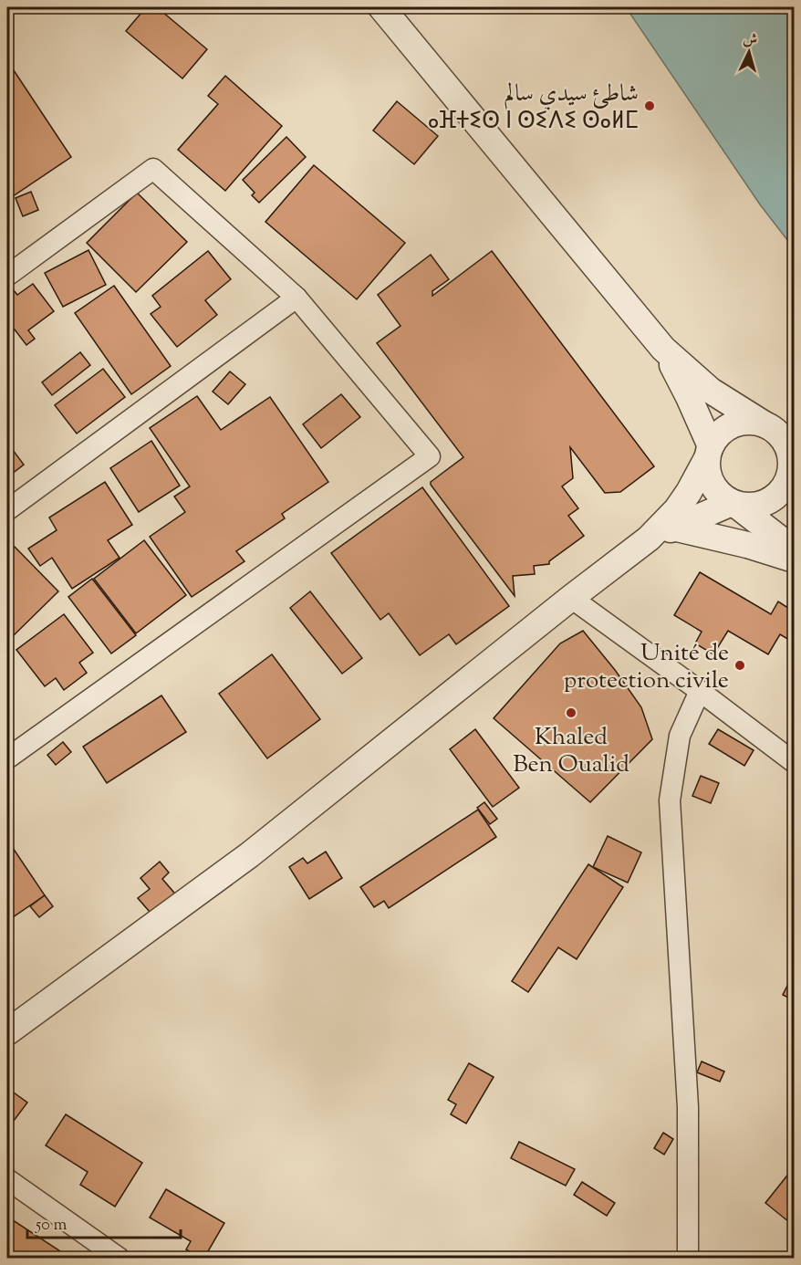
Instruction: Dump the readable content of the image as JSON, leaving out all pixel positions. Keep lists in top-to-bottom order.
{
  "places": ["شاطئ سيدي سالم ⴰⴼⵜⵉⵙ ⵏ ⵙⵉⴷⵉ ⵙⴰⵍⵎ", "Unité de protection civile", "Khaled Ben Oualid"],
  "scale_bar": "50 m",
  "north": "top"
}
